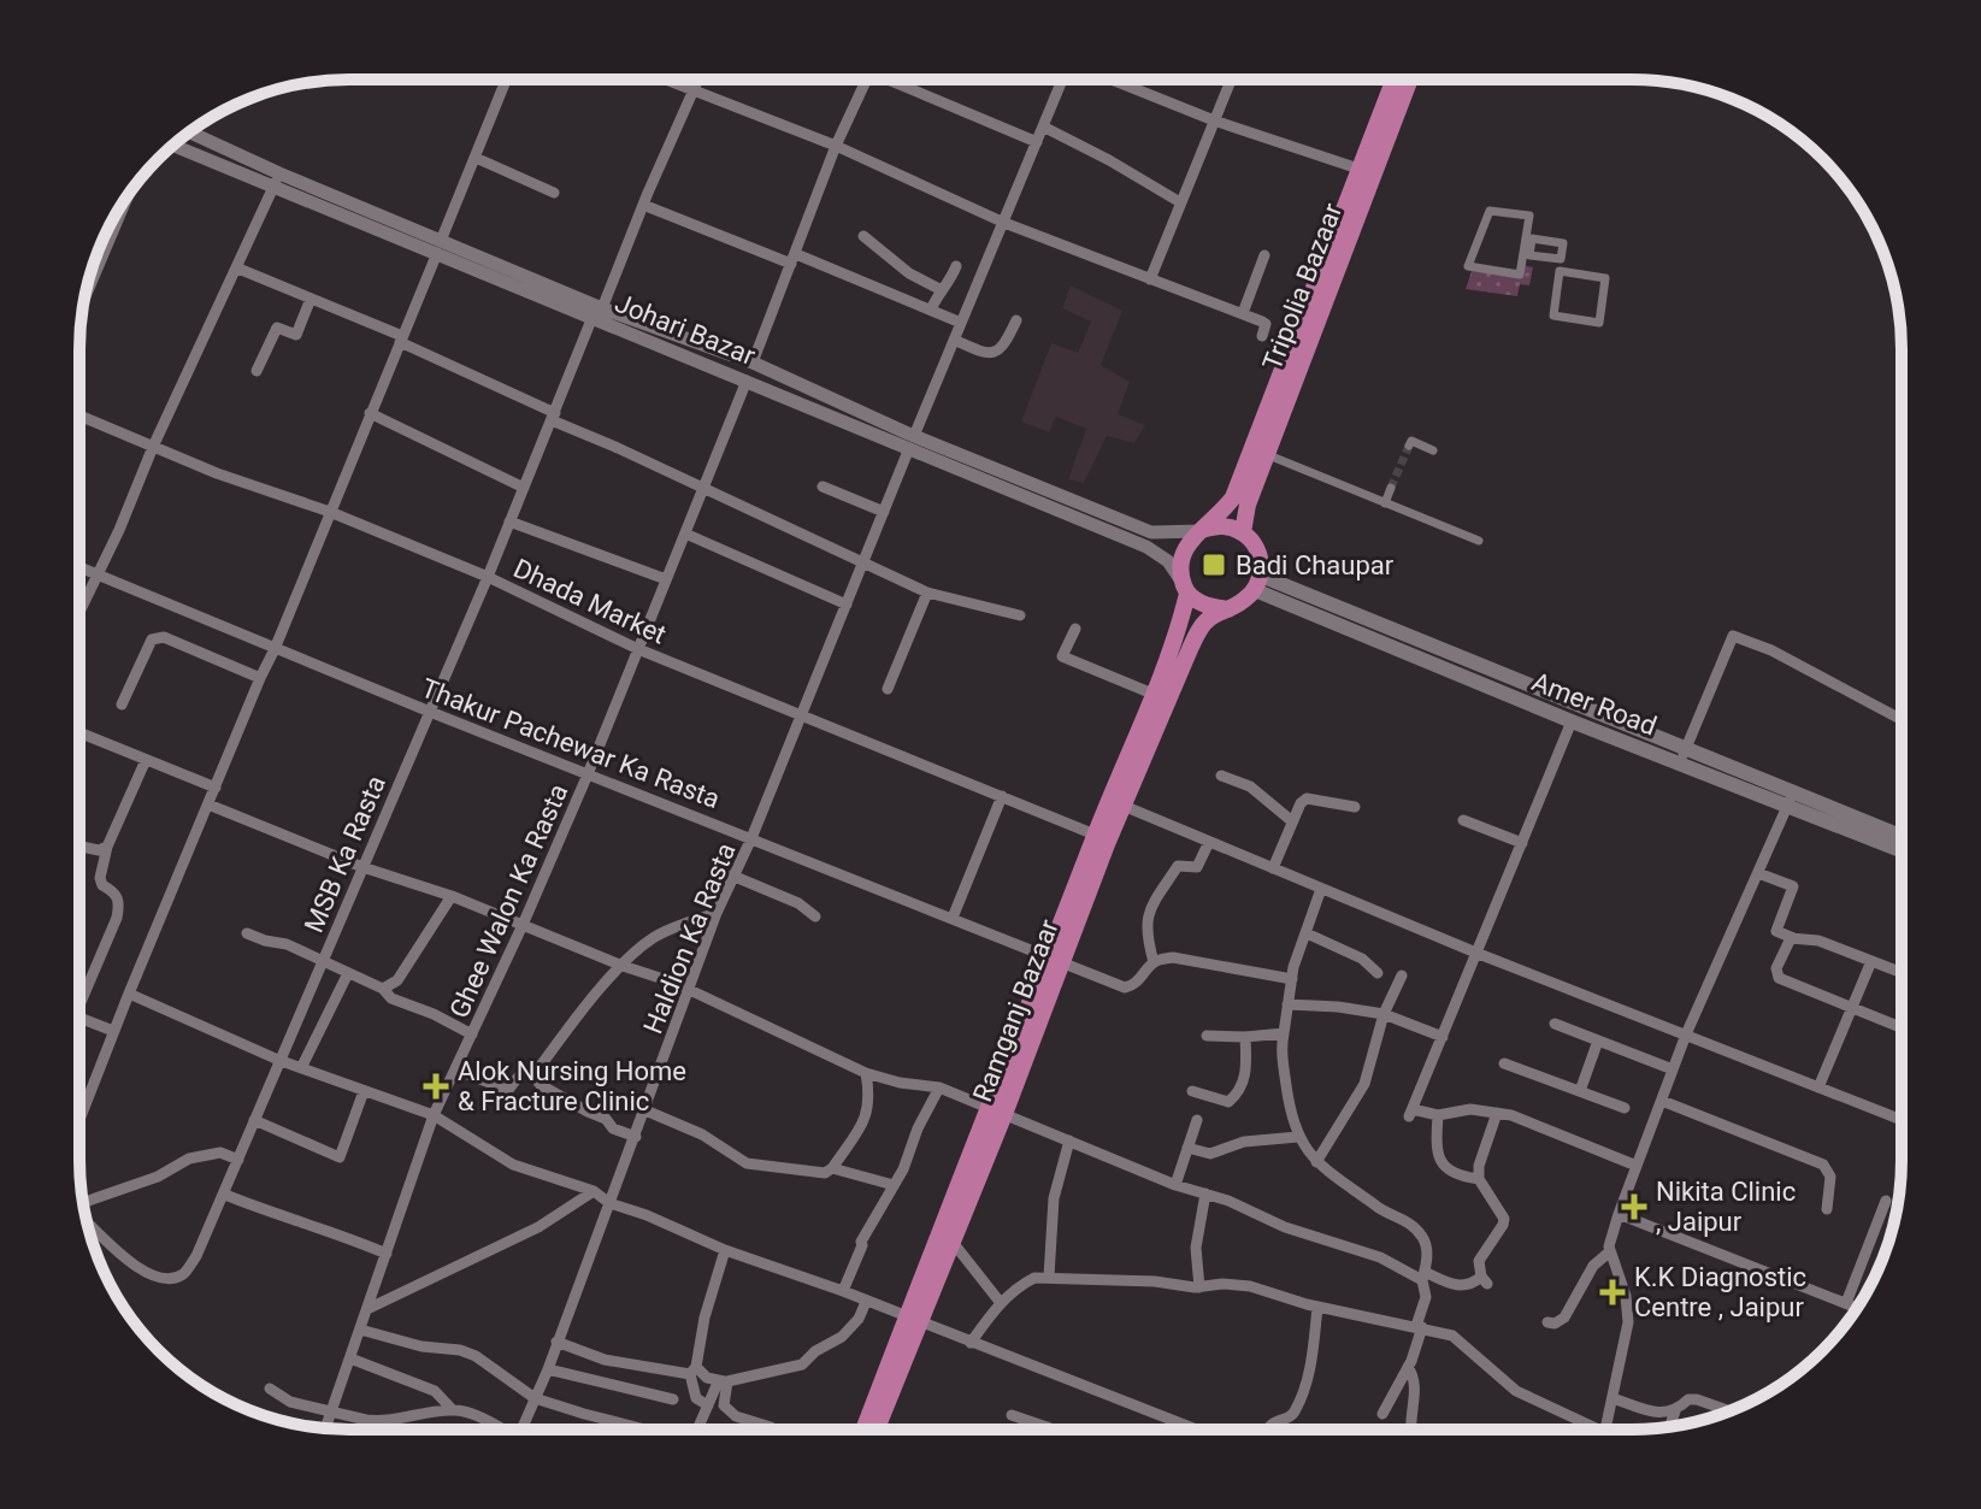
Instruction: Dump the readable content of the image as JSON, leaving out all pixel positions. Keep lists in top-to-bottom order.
{
  "streets": {
    "main road": ["Tripolia Bazaar", "Amer Road", "Ramganj Bazaar"],
    "street": [
      "Johari Bazar",
      "Dhada Market",
      "Thakur Pachewar Ka Rasta",
      "MSB Ka Rasta",
      "Ghee Walon Ka Rasta",
      "Haldion Ka Rasta"
    ]
  },
  "crossings": [
    ["Tripolia Bazaar", "Johari Bazar"],
    ["Tripolia Bazaar", "Amer Road"],
    ["Tripolia Bazaar", "Ramganj Bazaar"],
    ["Johari Bazar", "Amer Road"],
    ["Johari Bazar", "MSB Ka Rasta"],
    ["Johari Bazar", "Ghee Walon Ka Rasta"],
    ["Johari Bazar", "Haldion Ka Rasta"],
    ["Johari Bazar", "Ramganj Bazaar"],
    ["Dhada Market", "MSB Ka Rasta"],
    ["Dhada Market", "Ghee Walon Ka Rasta"],
    ["Dhada Market", "Haldion Ka Rasta"],
    ["Dhada Market", "Ramganj Bazaar"],
    ["Amer Road", "Ramganj Bazaar"],
    ["Thakur Pachewar Ka Rasta", "MSB Ka Rasta"],
    ["Thakur Pachewar Ka Rasta", "Ghee Walon Ka Rasta"],
    ["Thakur Pachewar Ka Rasta", "Haldion Ka Rasta"],
    ["Thakur Pachewar Ka Rasta", "Ramganj Bazaar"]
  ],
  "places": {
    "transit": ["Badi Chaupar"],
    "health": ["Alok Nursing Home & Fracture Clinic", "Nikita Clinic , Jaipur", "K.K Diagnostic Centre , Jaipur"]
  }
}
